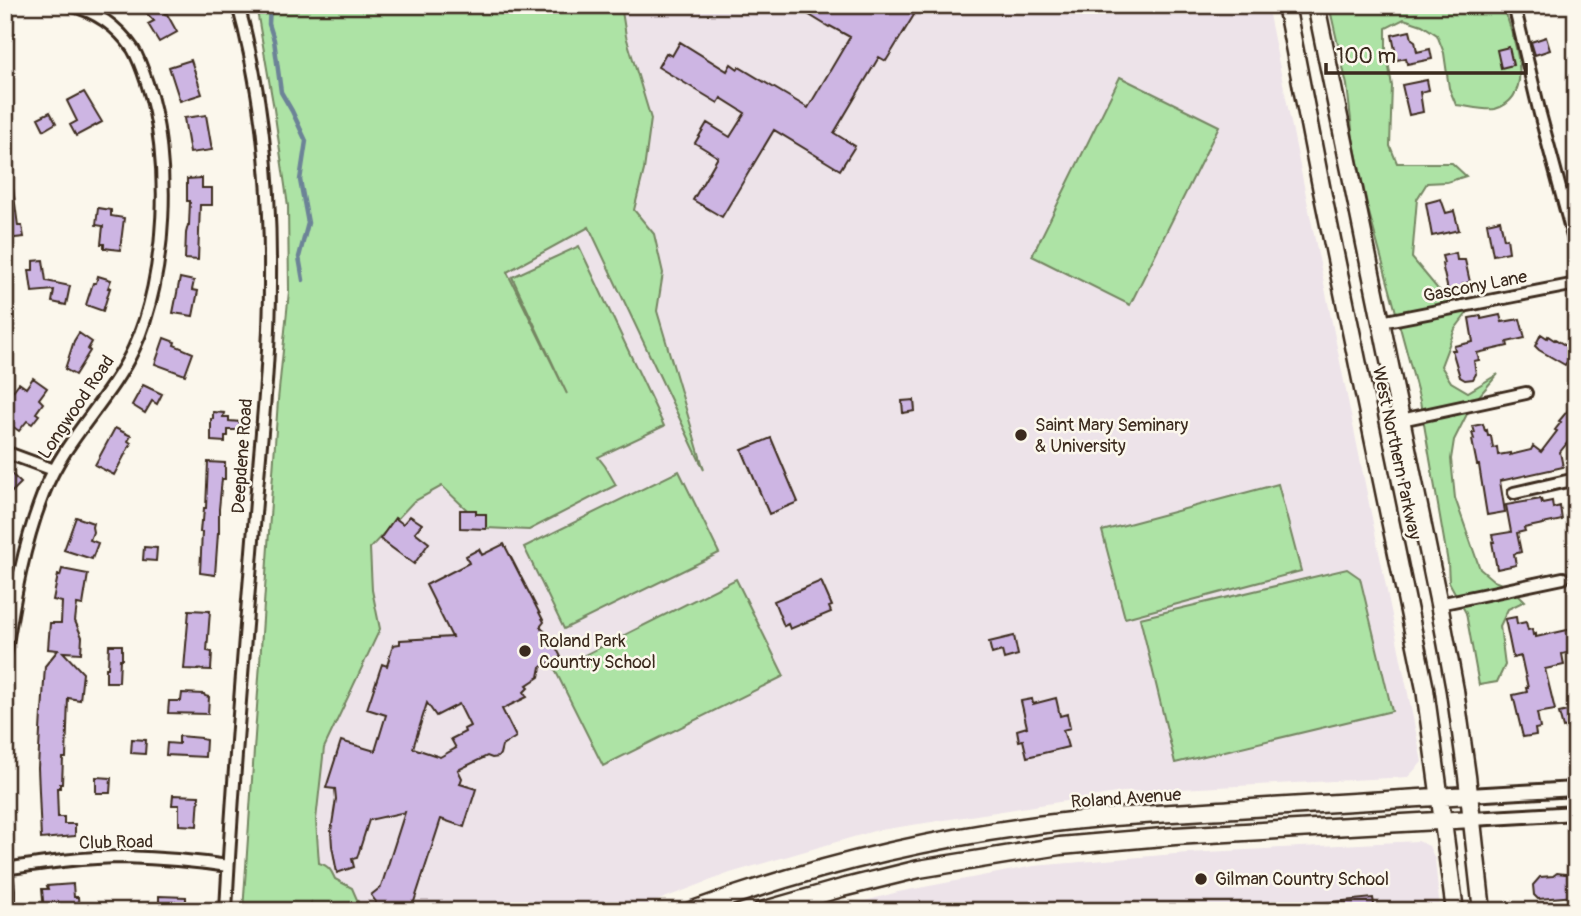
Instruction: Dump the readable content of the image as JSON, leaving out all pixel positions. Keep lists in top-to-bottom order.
{
  "streets": {
    "main road": ["West Northern Parkway", "Roland Avenue"],
    "street": [
      "Gascony Lane",
      "Longwood Road",
      "Deepdene Road",
      "Club Road"
    ]
  },
  "crossings": [
    ["Gascony Lane", "West Northern Parkway"],
    ["West Northern Parkway", "Roland Avenue"],
    ["Deepdene Road", "Club Road"]
  ],
  "places": ["Saint Mary Seminary & University", "Roland Park Country School", "Gilman Country School"],
  "scale_bar": "100 m"
}
